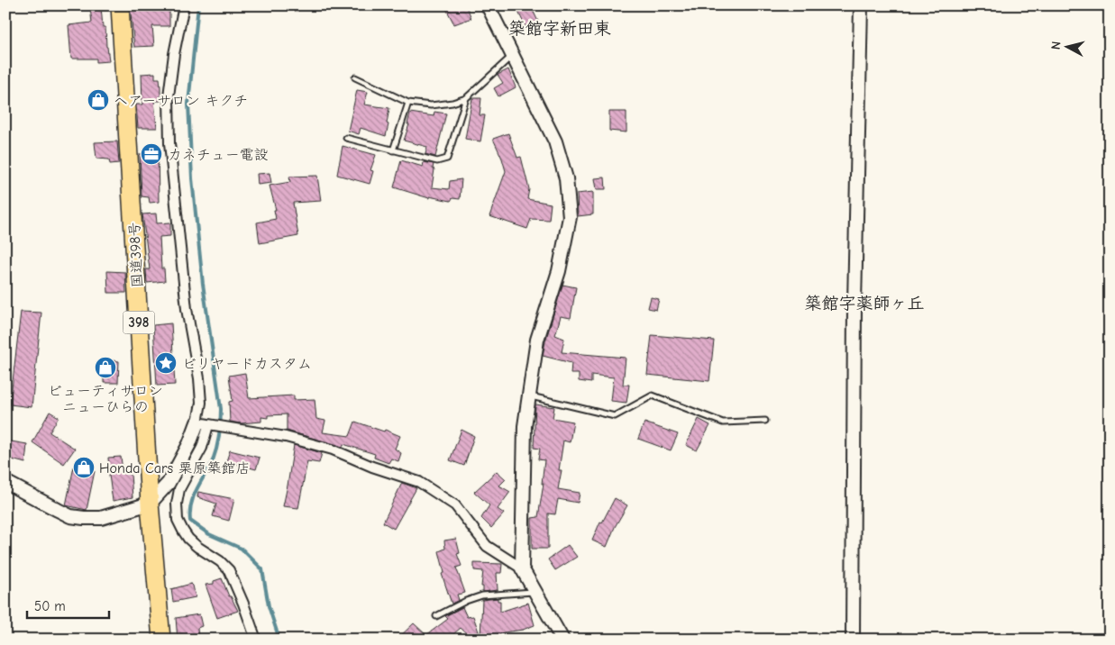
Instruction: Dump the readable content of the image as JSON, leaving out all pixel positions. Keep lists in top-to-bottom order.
{
  "streets": {
    "highway": ["国道398号", "398"]
  },
  "districts": ["築館字新田東", "築館字薬師ヶ丘"],
  "places": {
    "shop": ["ヘアーサロン キクチ", "ビューティサロン ニューひらの", "Honda Cars 栗原築館店"],
    "office": ["カネチュー電設"],
    "place": ["ビリヤードカスタム"]
  },
  "scale_bar": "50 m",
  "north": "left"
}
